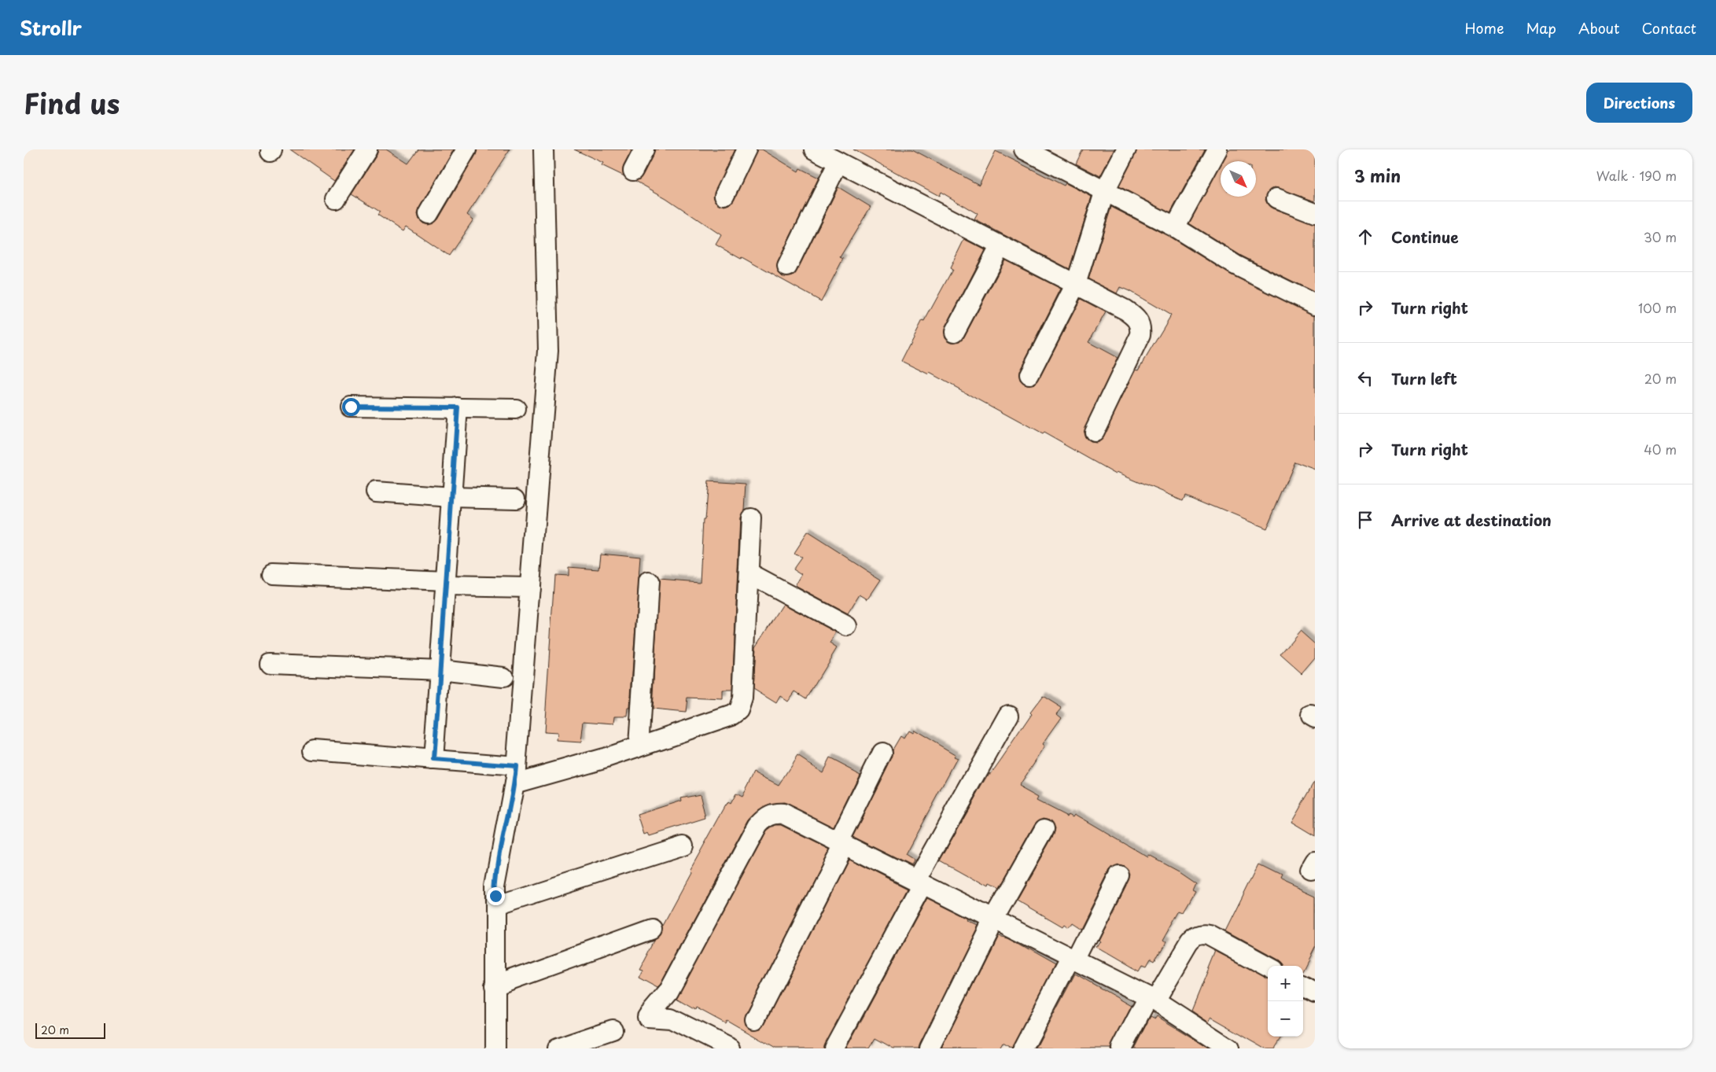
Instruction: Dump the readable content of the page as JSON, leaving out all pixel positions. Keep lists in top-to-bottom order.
{
  "scale_bar": "20 m",
  "north": "bottom right",
  "page": {
    "header": "Strollr",
    "nav": [
      "Home",
      "Map",
      "About",
      "Contact"
    ],
    "title": "Find us",
    "buttons": "Directions",
    "heading": ["3 min", "Walk · 190 m"],
    "list": [
      ["Continue", "30 m"],
      ["Turn right", "100 m"],
      ["Turn left", "20 m"],
      ["Turn right", "40 m"],
      "Arrive at destination"
    ],
    "map_buttons": ["+", "−"],
    "scale": "20 m"
  }
}
